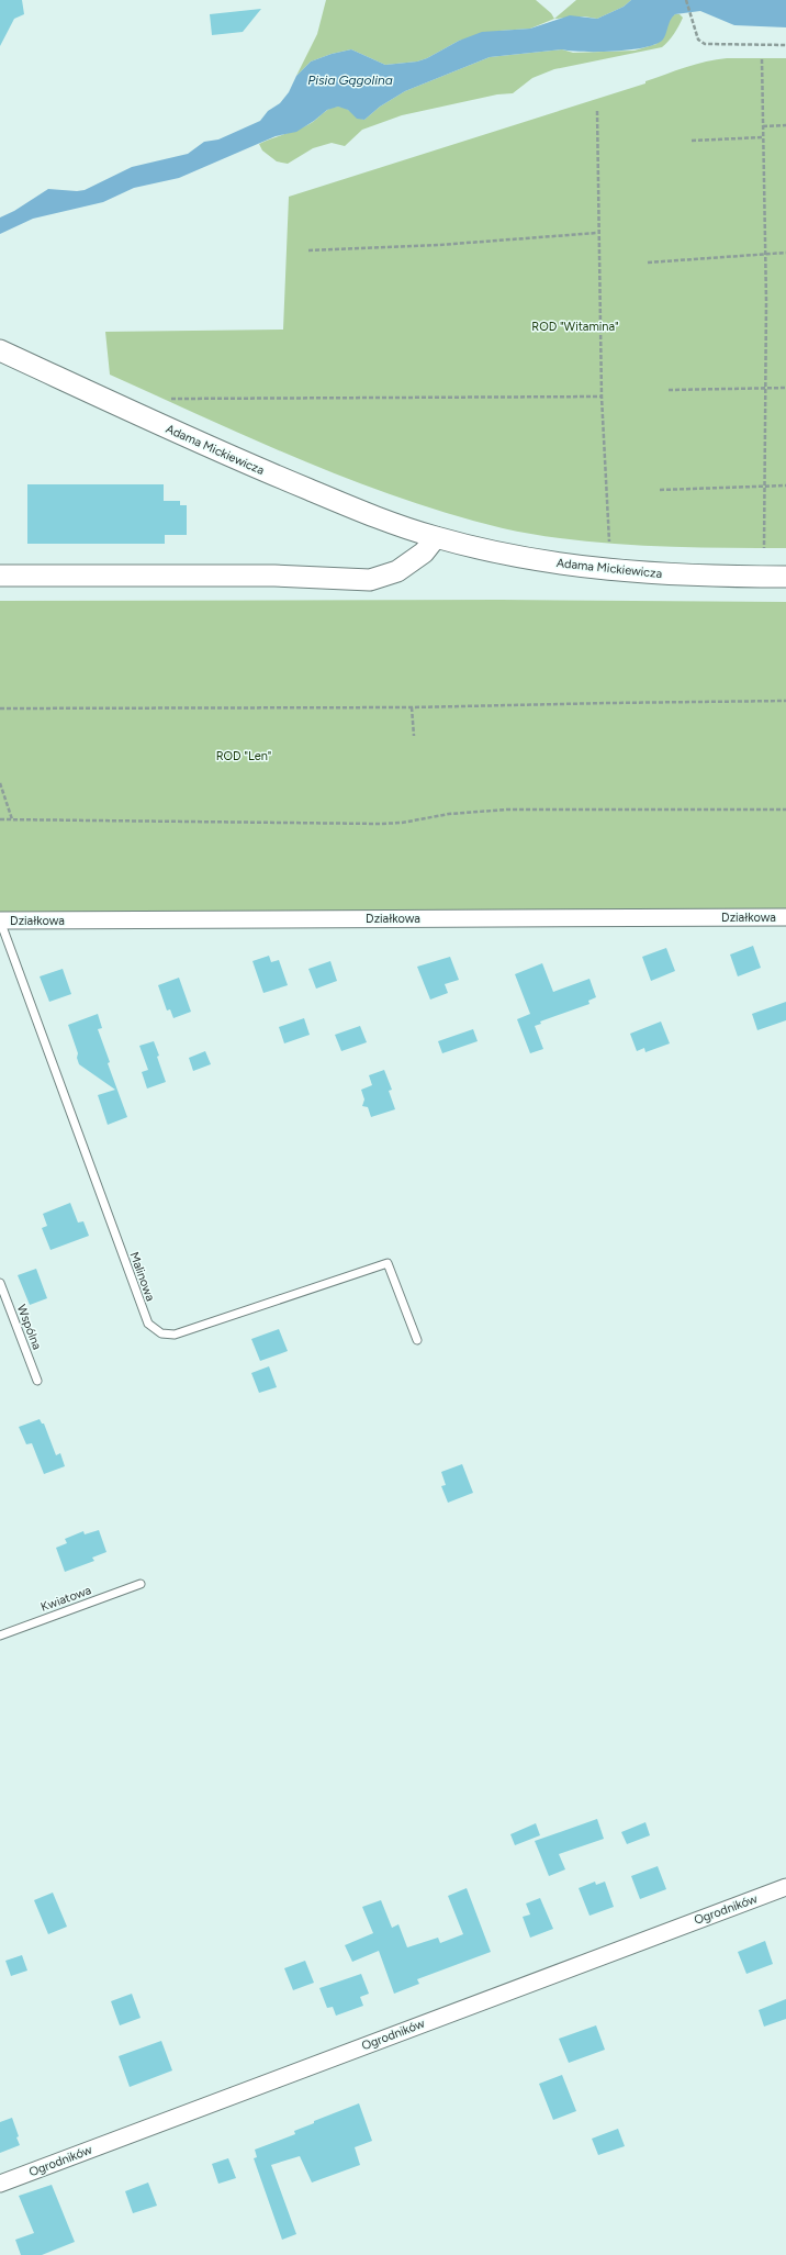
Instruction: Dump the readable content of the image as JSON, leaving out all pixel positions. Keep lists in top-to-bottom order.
{
  "streets": {
    "street": ["Adama Mickiewicza", "Działkowa", "Ogrodników"],
    "lane": ["Malinowa", "Wspólna", "Kwiatowa"]
  },
  "crossings": [
    ["Działkowa", "Malinowa"]
  ],
  "water": ["Pisia Gągolina"],
  "parks": ["ROD \"Witamina\"", "ROD \"Len\""]
}
